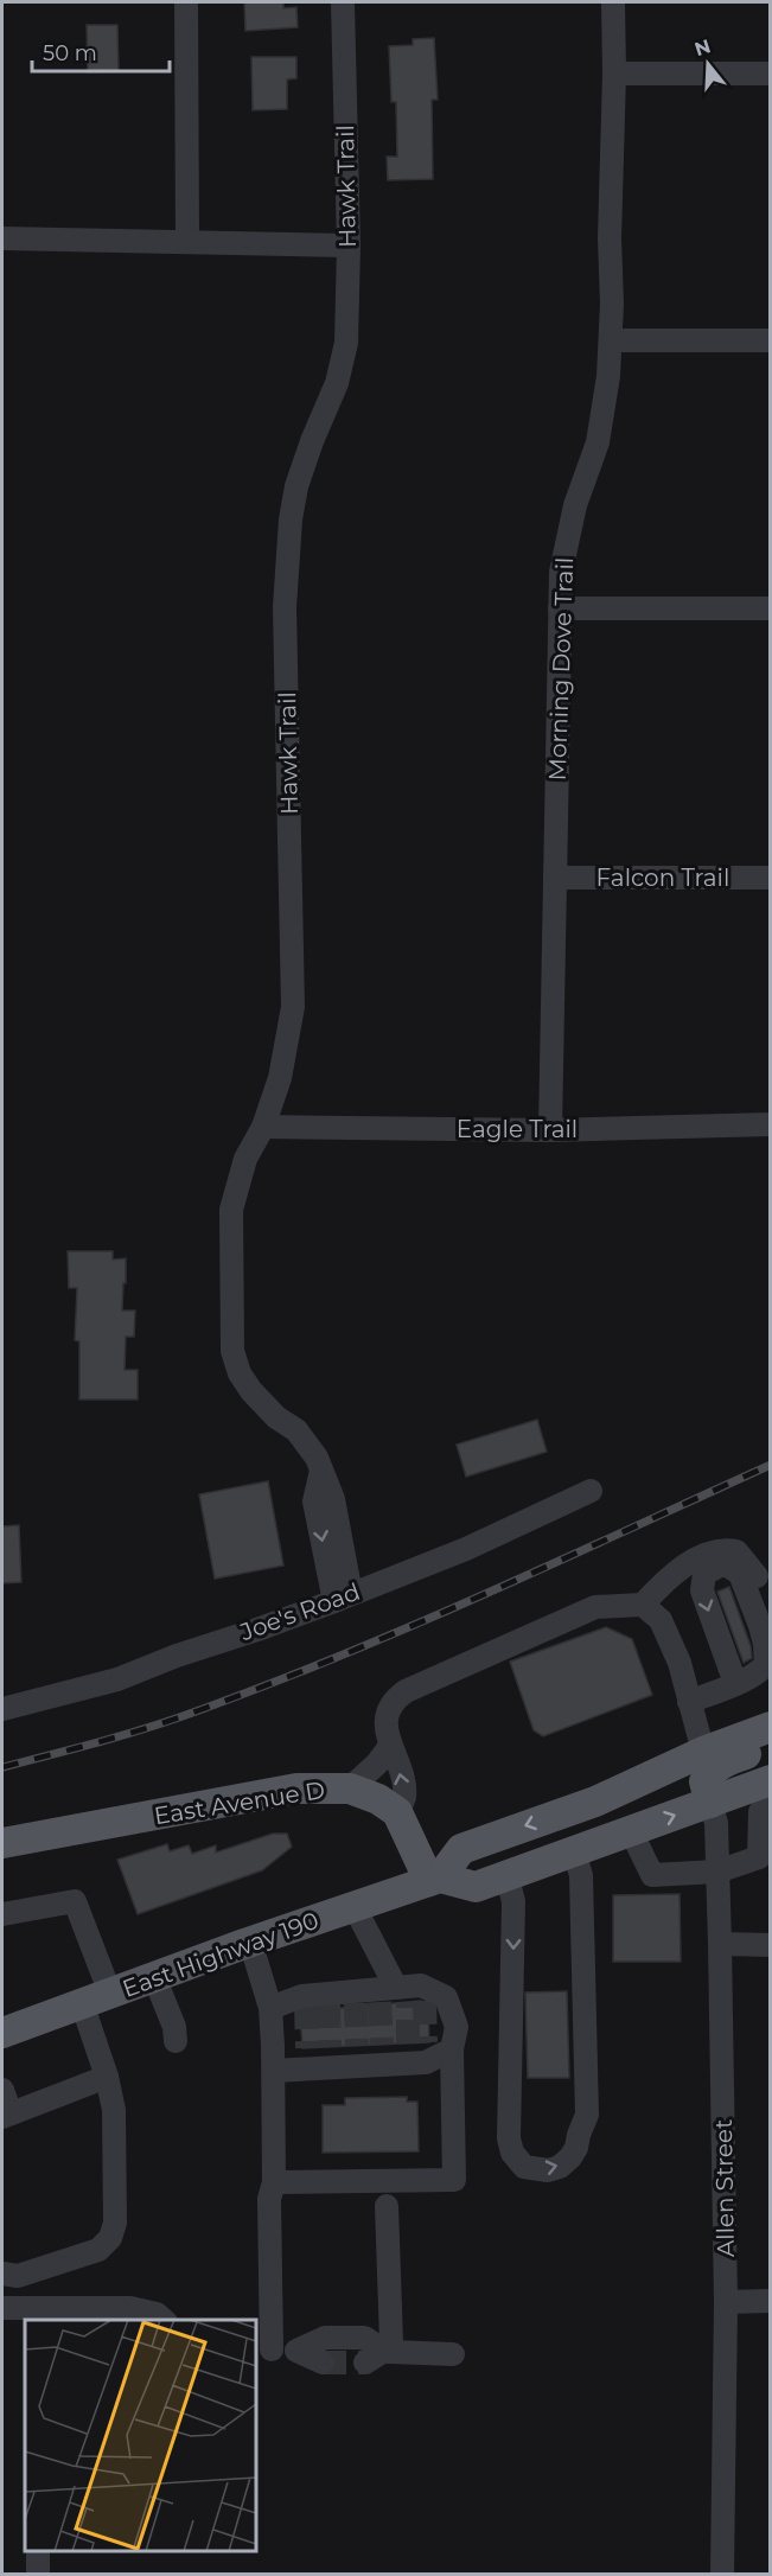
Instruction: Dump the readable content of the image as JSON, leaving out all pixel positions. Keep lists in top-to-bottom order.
{
  "streets": {
    "main road": ["East Avenue D", "East Highway 190"],
    "street": [
      "Hawk Trail",
      "Morning Dove Trail",
      "Falcon Trail",
      "Eagle Trail",
      "Joe's Road",
      "Allen Street"
    ]
  },
  "crossings": [
    ["Hawk Trail", "Eagle Trail"],
    ["Hawk Trail", "Joe's Road"],
    ["Morning Dove Trail", "Falcon Trail"],
    ["Morning Dove Trail", "Eagle Trail"]
  ],
  "scale_bar": "50 m",
  "north": "top"
}
